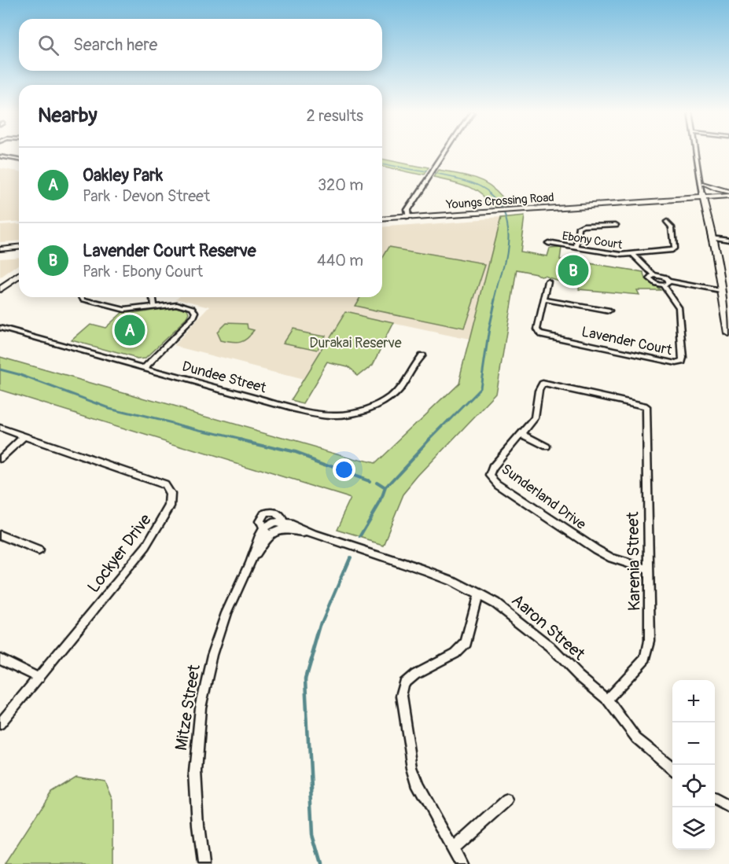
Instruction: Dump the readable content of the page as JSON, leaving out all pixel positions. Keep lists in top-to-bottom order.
{
  "streets": {
    "main road": ["Youngs Crossing Road"],
    "street": [
      "Ebony Court",
      "Lavender Court",
      "Dundee Street",
      "Sunderland Drive",
      "Lockyer Drive",
      "Karenia Street",
      "Aaron Street",
      "Mitze Street"
    ]
  },
  "crossings": [
    ["Ebony Court", "Lavender Court"],
    ["Sunderland Drive", "Karenia Street"],
    ["Karenia Street", "Aaron Street"],
    ["Aaron Street", "Mitze Street"]
  ],
  "parks": ["Durakai Reserve"],
  "page": {
    "search": "Search here",
    "heading": ["Nearby", "2 results"],
    "list": [
      {
        "mark": "A",
        "name": "Oakley Park",
        "note": "Park · Devon Street",
        "value": "320 m"
      },
      {
        "mark": "B",
        "name": "Lavender Court Reserve",
        "note": "Park · Ebony Court",
        "value": "440 m"
      }
    ],
    "pins": ["B", "A"],
    "map_buttons": ["+", "−"]
  }
}
